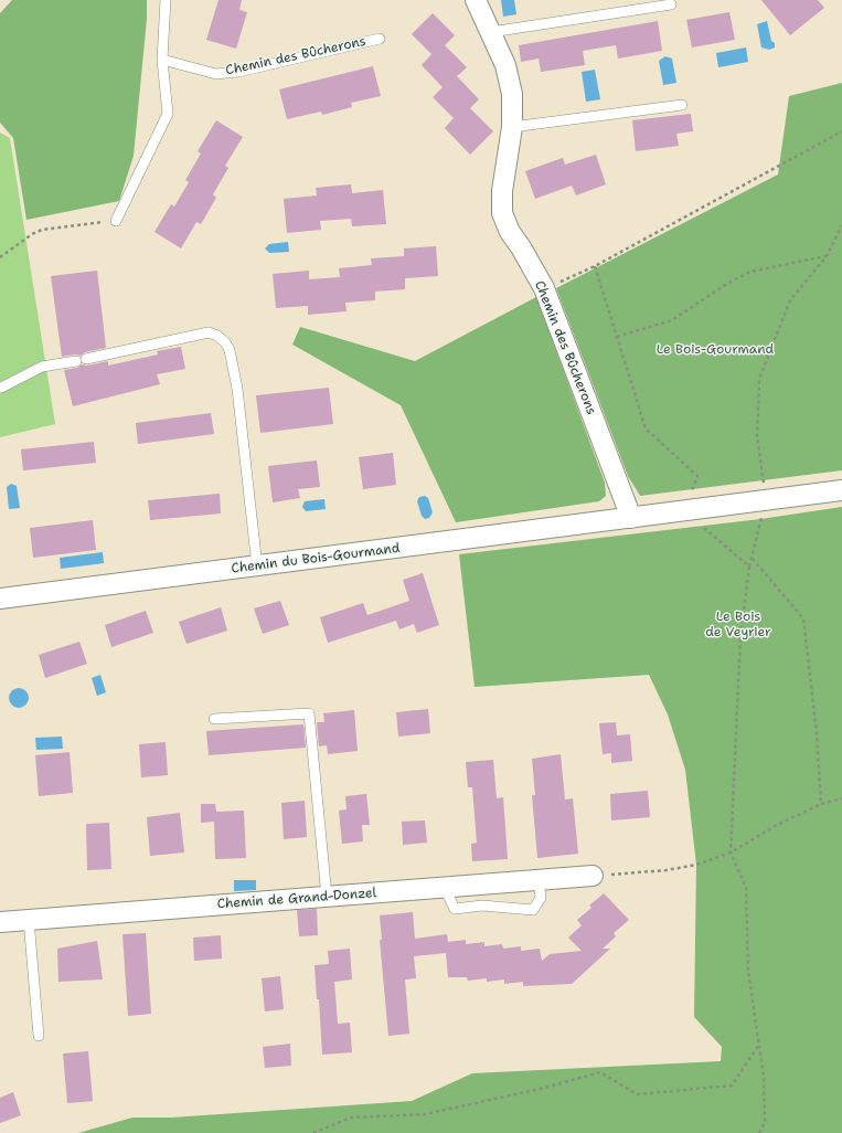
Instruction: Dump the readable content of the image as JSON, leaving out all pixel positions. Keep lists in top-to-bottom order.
{
  "streets": {
    "street": ["Chemin des Bûcherons", "Chemin du Bois-Gourmand", "Chemin de Grand-Donzel"]
  },
  "crossings": [
    ["Chemin des Bûcherons", "Chemin du Bois-Gourmand"]
  ],
  "parks": ["Le Bois-Gourmand", "Le Bois de Veyrier"]
}
